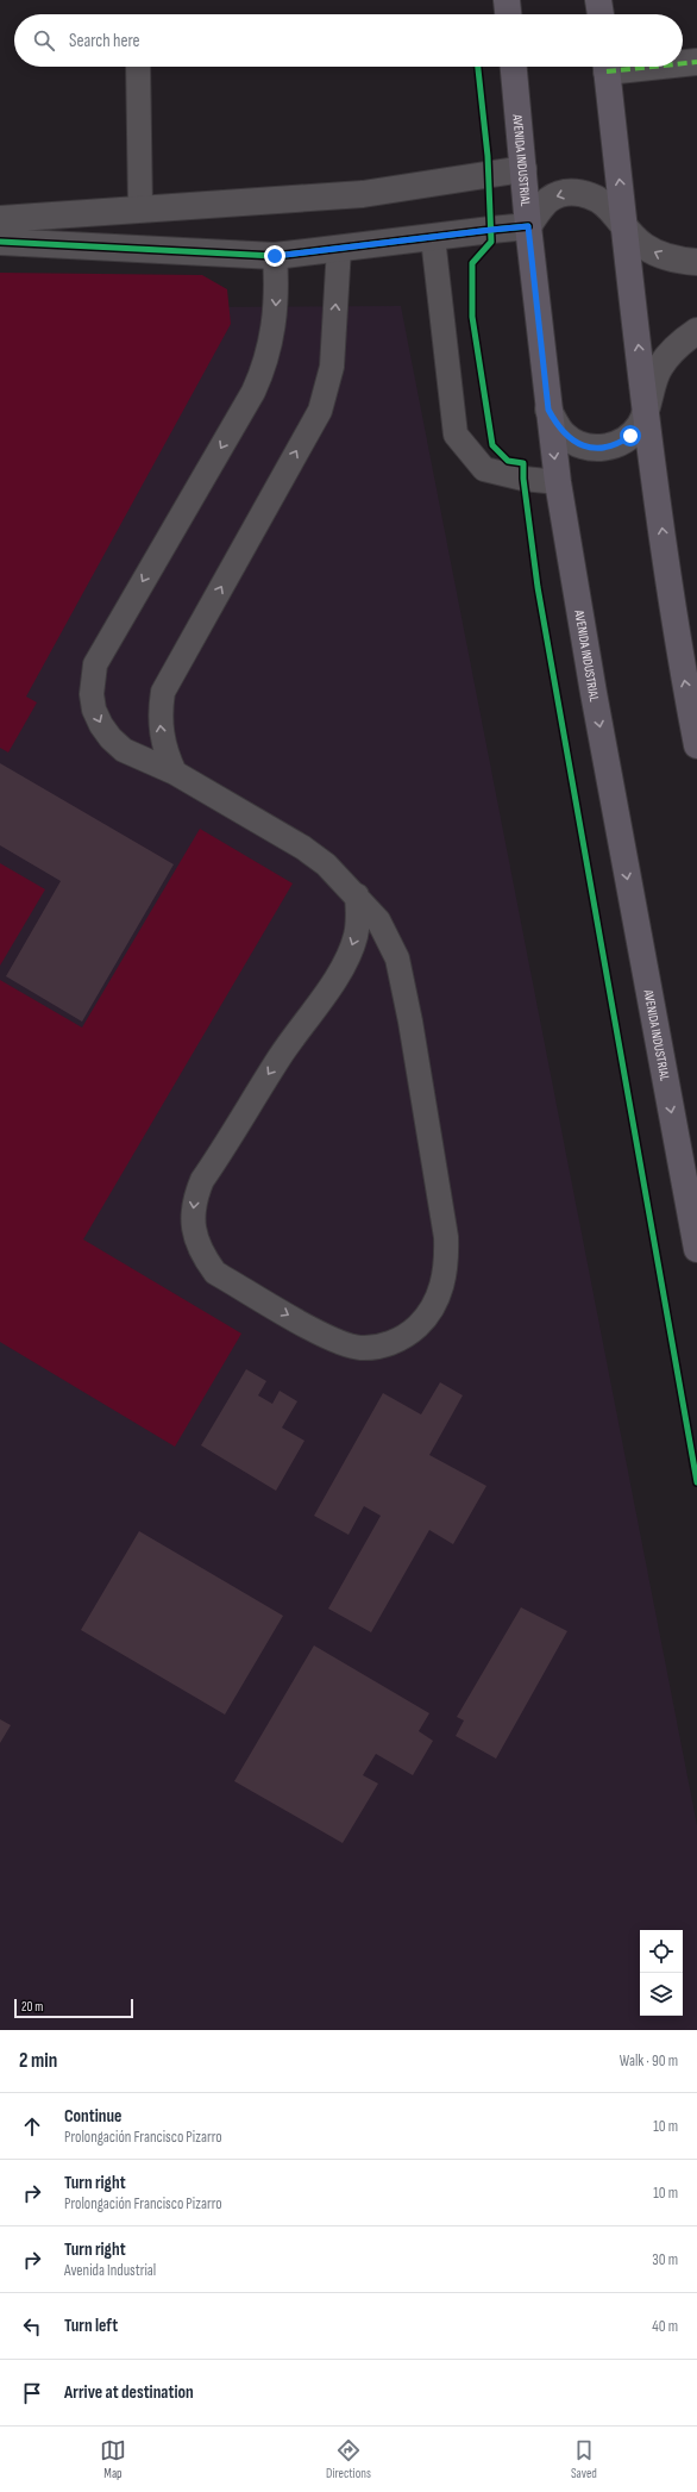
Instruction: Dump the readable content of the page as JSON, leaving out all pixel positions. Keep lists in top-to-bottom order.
{
  "streets": {
    "main road": ["AVENIDA INDUSTRIAL"]
  },
  "scale_bar": "20 m",
  "page": {
    "search": "Search here",
    "scale": "20 m",
    "heading": ["2 min", "Walk · 90 m"],
    "list": [
      ["Continue", "Prolongación Francisco Pizarro", "10 m"],
      ["Turn right", "Prolongación Francisco Pizarro", "10 m"],
      ["Turn right", "Avenida Industrial", "30 m"],
      ["Turn left", "40 m"],
      "Arrive at destination"
    ],
    "nav": ["Map", "Directions", "Saved"]
  }
}
